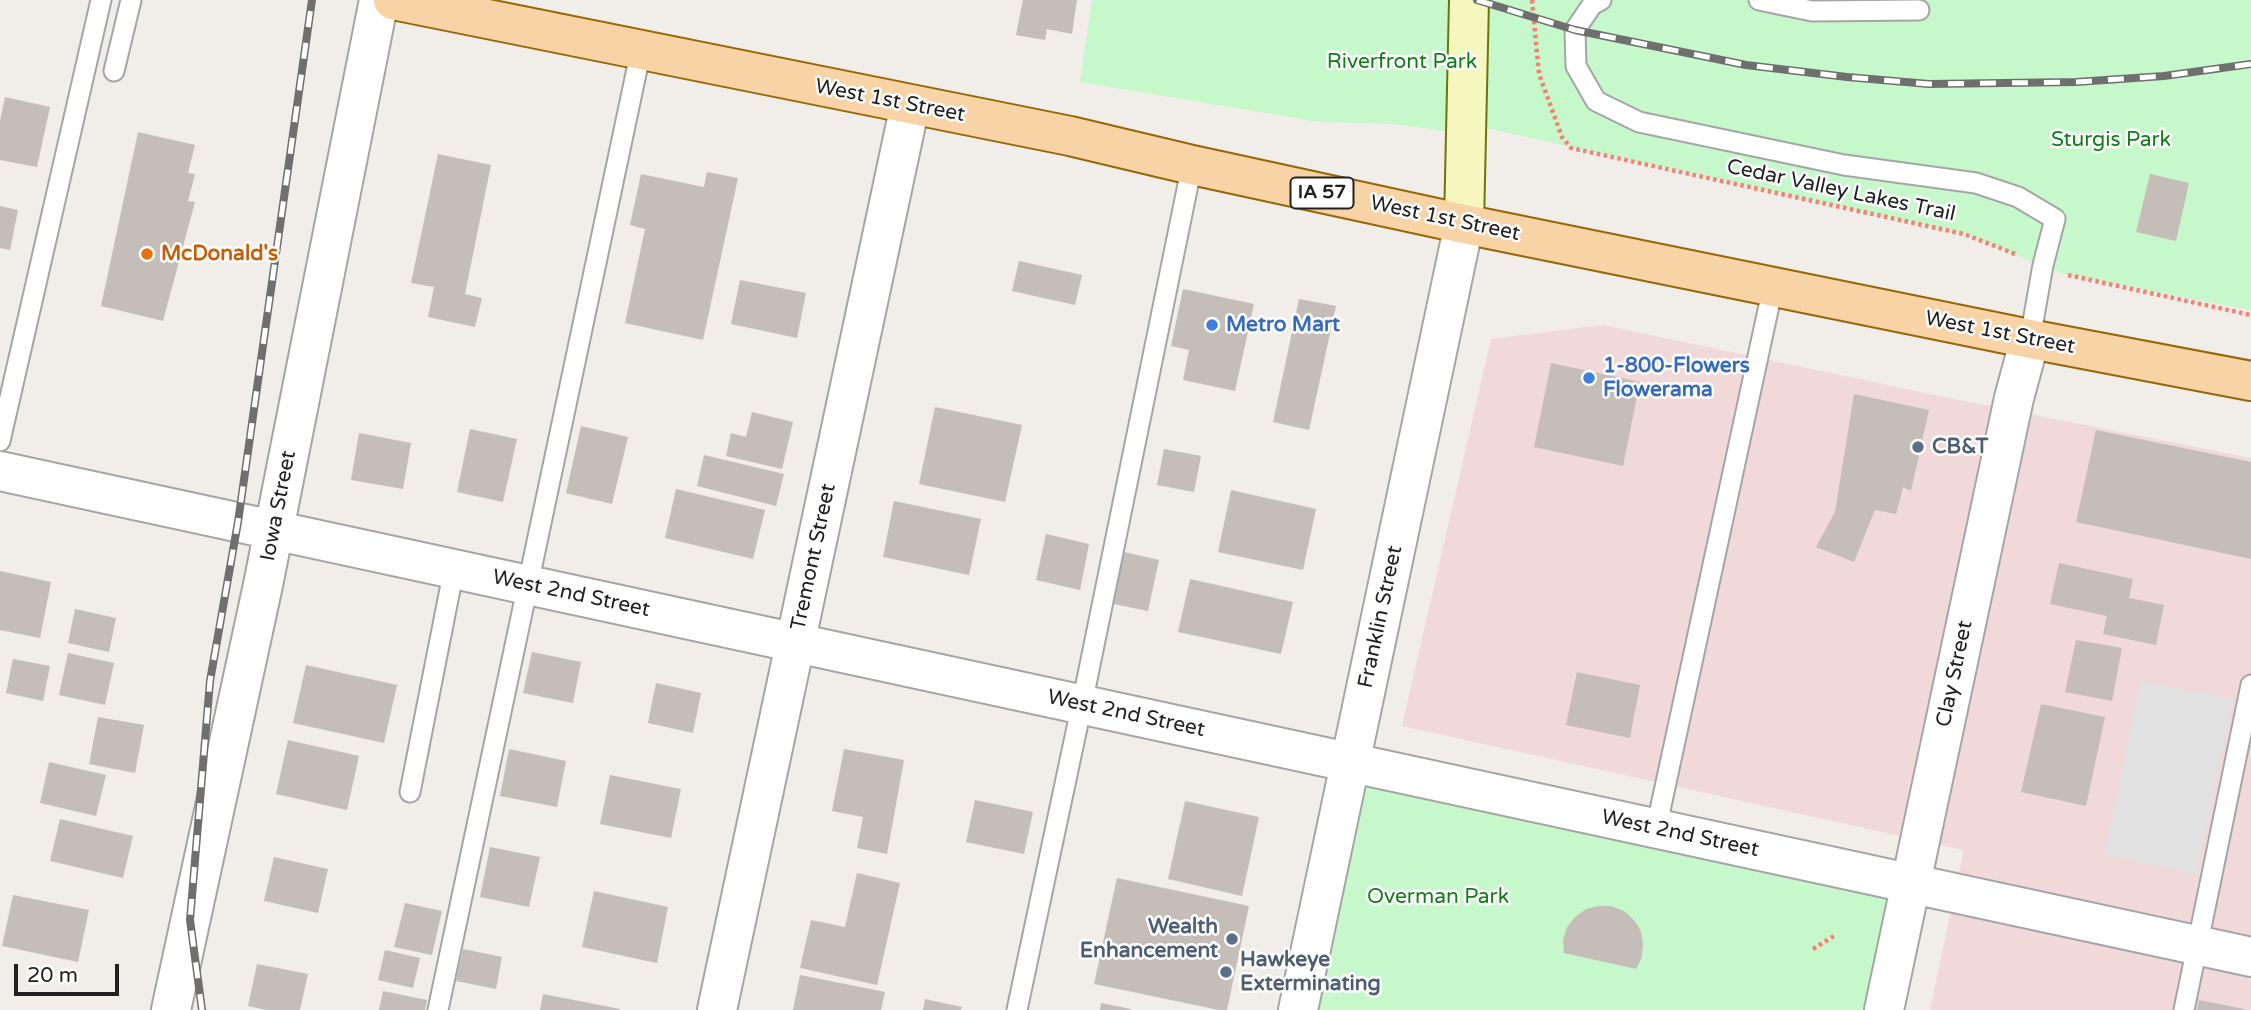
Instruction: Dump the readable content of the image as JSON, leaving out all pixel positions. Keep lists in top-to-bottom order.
{
  "streets": {
    "main road": ["West 1st Street", "IA 57"],
    "street": [
      "Iowa Street",
      "Tremont Street",
      "West 2nd Street",
      "Franklin Street",
      "Clay Street"
    ],
    "path": ["Cedar Valley Lakes Trail"]
  },
  "crossings": [
    ["West 1st Street", "Tremont Street"],
    ["West 1st Street", "Franklin Street"],
    ["West 1st Street", "Clay Street"],
    ["Iowa Street", "West 2nd Street"],
    ["Tremont Street", "West 2nd Street"],
    ["West 2nd Street", "Franklin Street"],
    ["West 2nd Street", "Clay Street"]
  ],
  "parks": ["Riverfront Park", "Sturgis Park", "Overman Park"],
  "places": [
    "McDonald's",
    "Metro Mart",
    "1-800-Flowers Flowerama",
    "CB&T",
    "Wealth Enhancement",
    "Hawkeye Exterminating"
  ],
  "scale_bar": "20 m"
}
